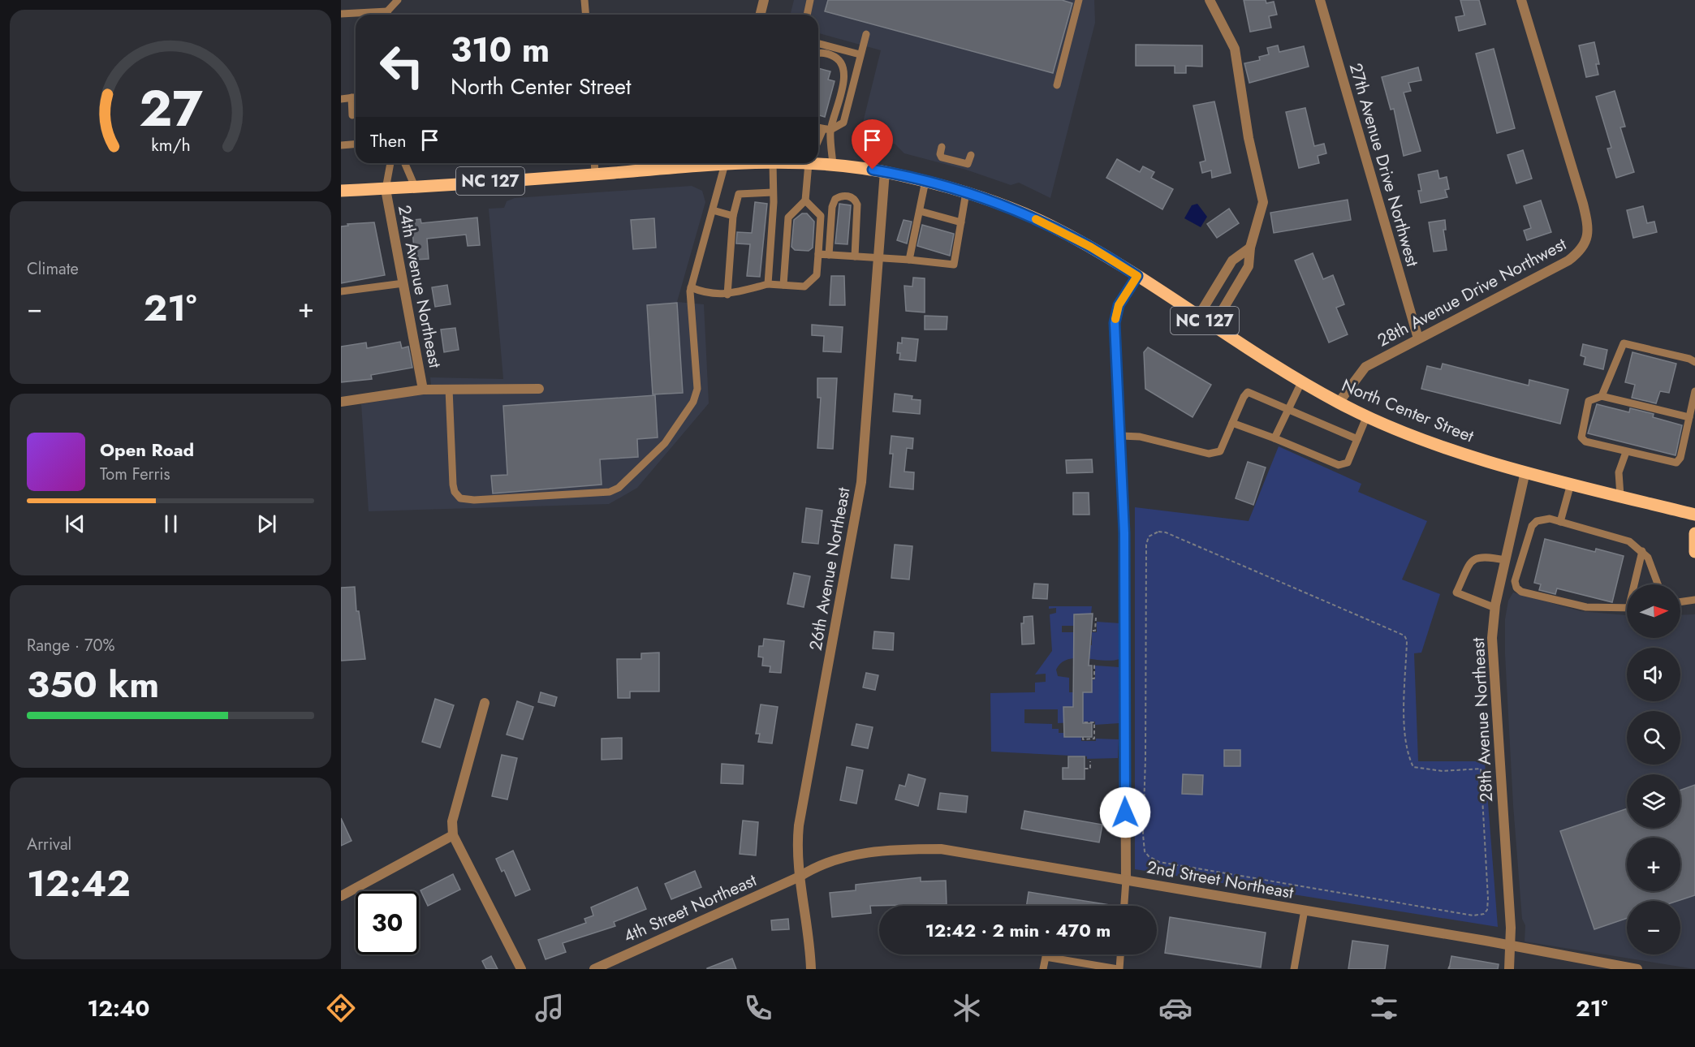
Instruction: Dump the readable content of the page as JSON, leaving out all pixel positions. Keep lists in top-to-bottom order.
{
  "streets": {
    "main road": ["NC 127", "North Center Street"],
    "street": [
      "27th Avenue Drive Northwest",
      "24th Avenue Northeast",
      "28th Avenue Drive Northwest",
      "26th Avenue Northeast",
      "28th Avenue Northeast",
      "2nd Street Northeast",
      "4th Street Northeast"
    ]
  },
  "crossings": [
    ["27th Avenue Drive Northwest", "28th Avenue Drive Northwest"],
    ["24th Avenue Northeast", "North Center Street"],
    ["28th Avenue Drive Northwest", "North Center Street"],
    ["North Center Street", "26th Avenue Northeast"],
    ["North Center Street", "28th Avenue Northeast"],
    ["26th Avenue Northeast", "2nd Street Northeast"],
    ["26th Avenue Northeast", "4th Street Northeast"],
    ["28th Avenue Northeast", "2nd Street Northeast"],
    ["2nd Street Northeast", "4th Street Northeast"]
  ],
  "north": "right",
  "page": {
    "turn": ["310 m", "North Center Street"],
    "then": "Then",
    "tile": [
      "Climate",
      ["Range · 70%", "350 km"],
      ["Arrival", "12:42"]
    ],
    "heat": ["−", "21°", "+"],
    "song": ["Open Road", "Tom Ferris"],
    "map_buttons": ["+", "−"],
    "limit": "30",
    "trip": "12:42 · 2 min · 470 m",
    "tabs": ["12:40", "21°"],
    "gauge": ["27", "km/h"]
  }
}
